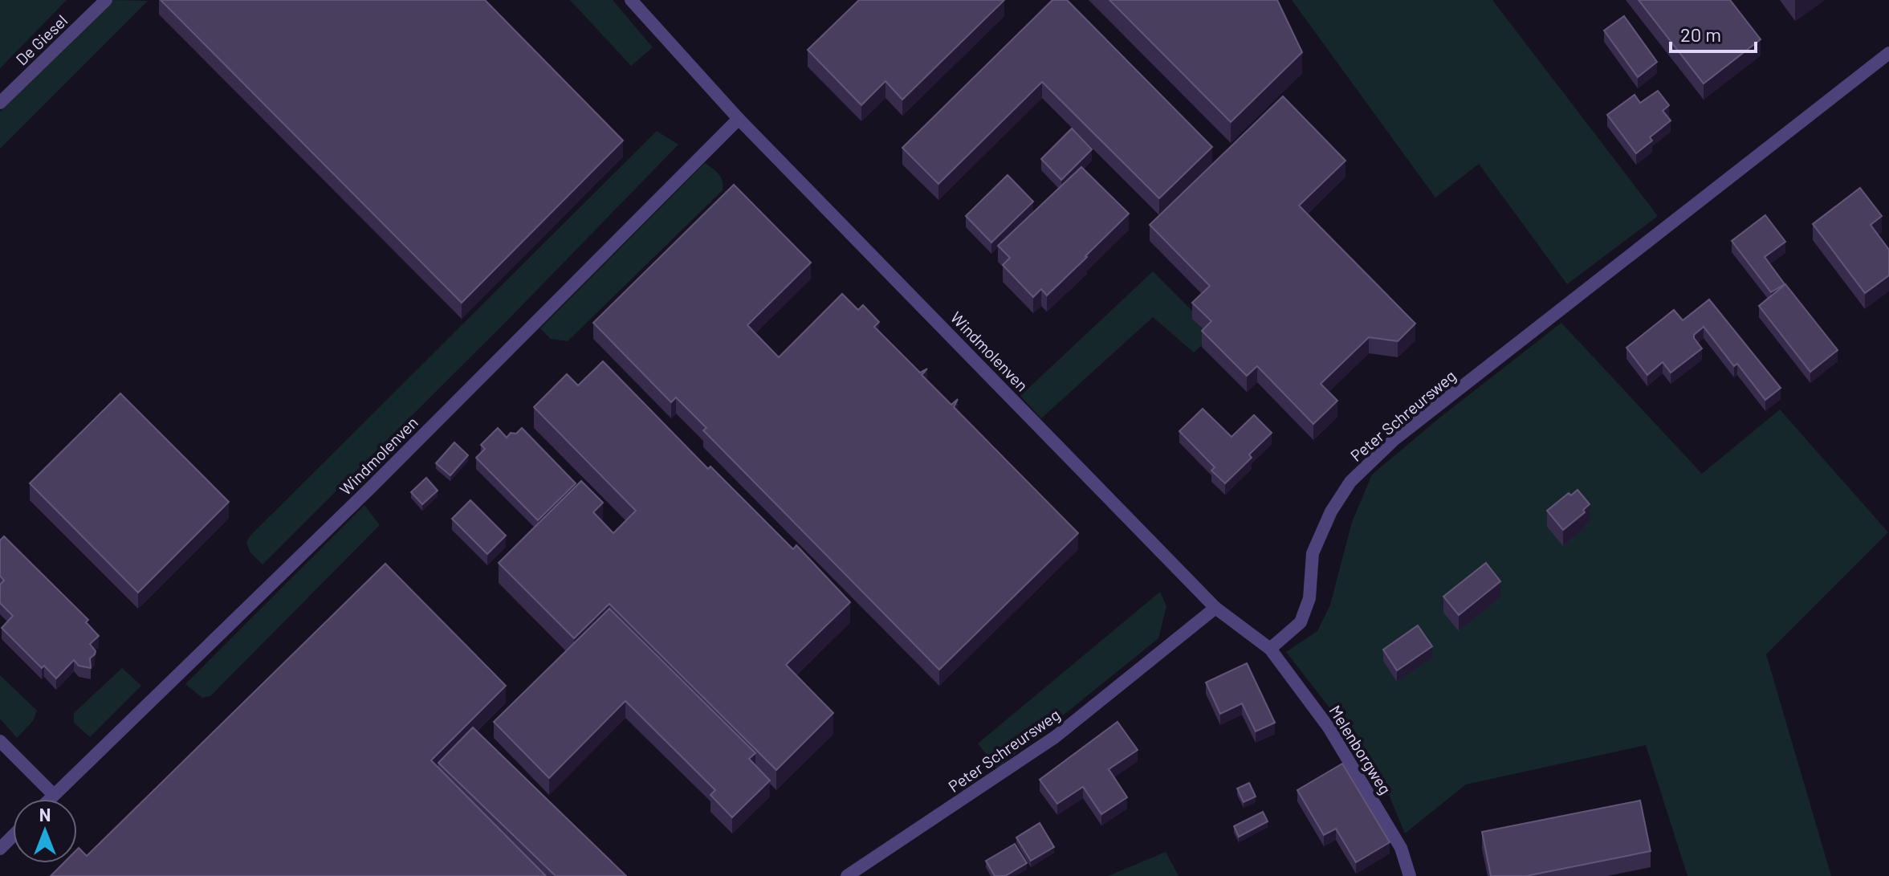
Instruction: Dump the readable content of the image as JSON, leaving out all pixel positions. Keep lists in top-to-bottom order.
{
  "streets": {
    "street": [
      "De Giesel",
      "Windmolenven",
      "Peter Schreursweg",
      "Melenborgweg"
    ]
  },
  "crossings": [
    ["Windmolenven", "Peter Schreursweg"],
    ["Peter Schreursweg", "Melenborgweg"]
  ],
  "scale_bar": "20 m",
  "north": "top"
}
